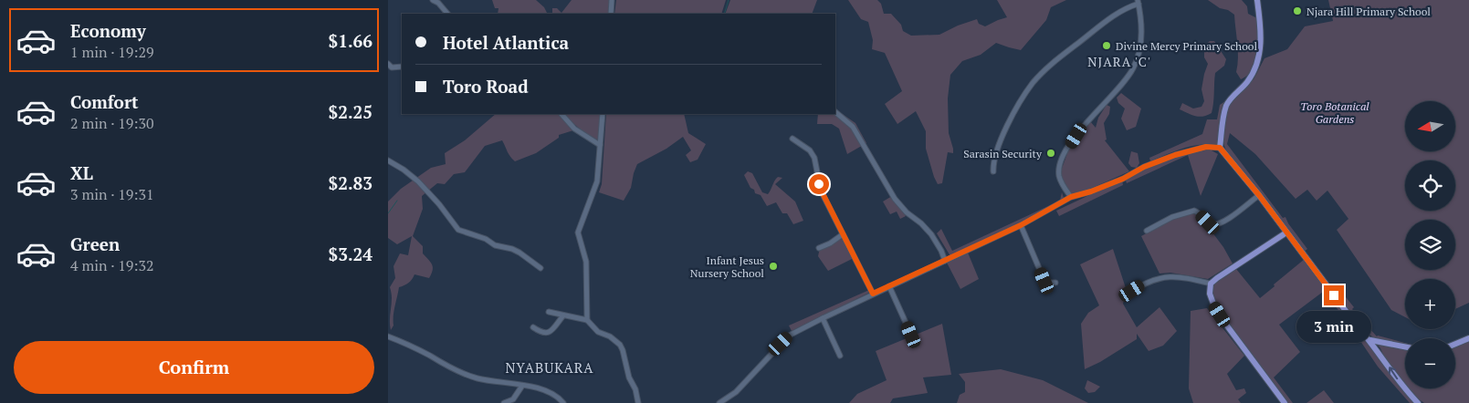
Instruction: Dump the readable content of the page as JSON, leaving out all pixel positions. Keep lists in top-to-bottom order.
{
  "districts": ["NJARA 'C'", "NYABUKARA"],
  "parks": ["Toro Botanical Gardens"],
  "places": [
    "Njara Hill Primary School",
    "Divine Mercy Primary School",
    "Sarasin Security",
    "Infant Jesus Nursery School"
  ],
  "north": "left",
  "page": {
    "list": [
      {
        "name": "Economy",
        "note": "1 min · 19:29",
        "value": "$1.66"
      },
      {
        "name": "Comfort",
        "note": "2 min · 19:30",
        "value": "$2.25"
      },
      {
        "name": "XL",
        "note": "3 min · 19:31",
        "value": "$2.83"
      },
      {
        "name": "Green",
        "note": "4 min · 19:32",
        "value": "$3.24"
      }
    ],
    "banner": ["Hotel Atlantica", "Toro Road"],
    "map_buttons": ["+", "−"],
    "bubble": "3 min",
    "buttons": "Confirm"
  }
}
